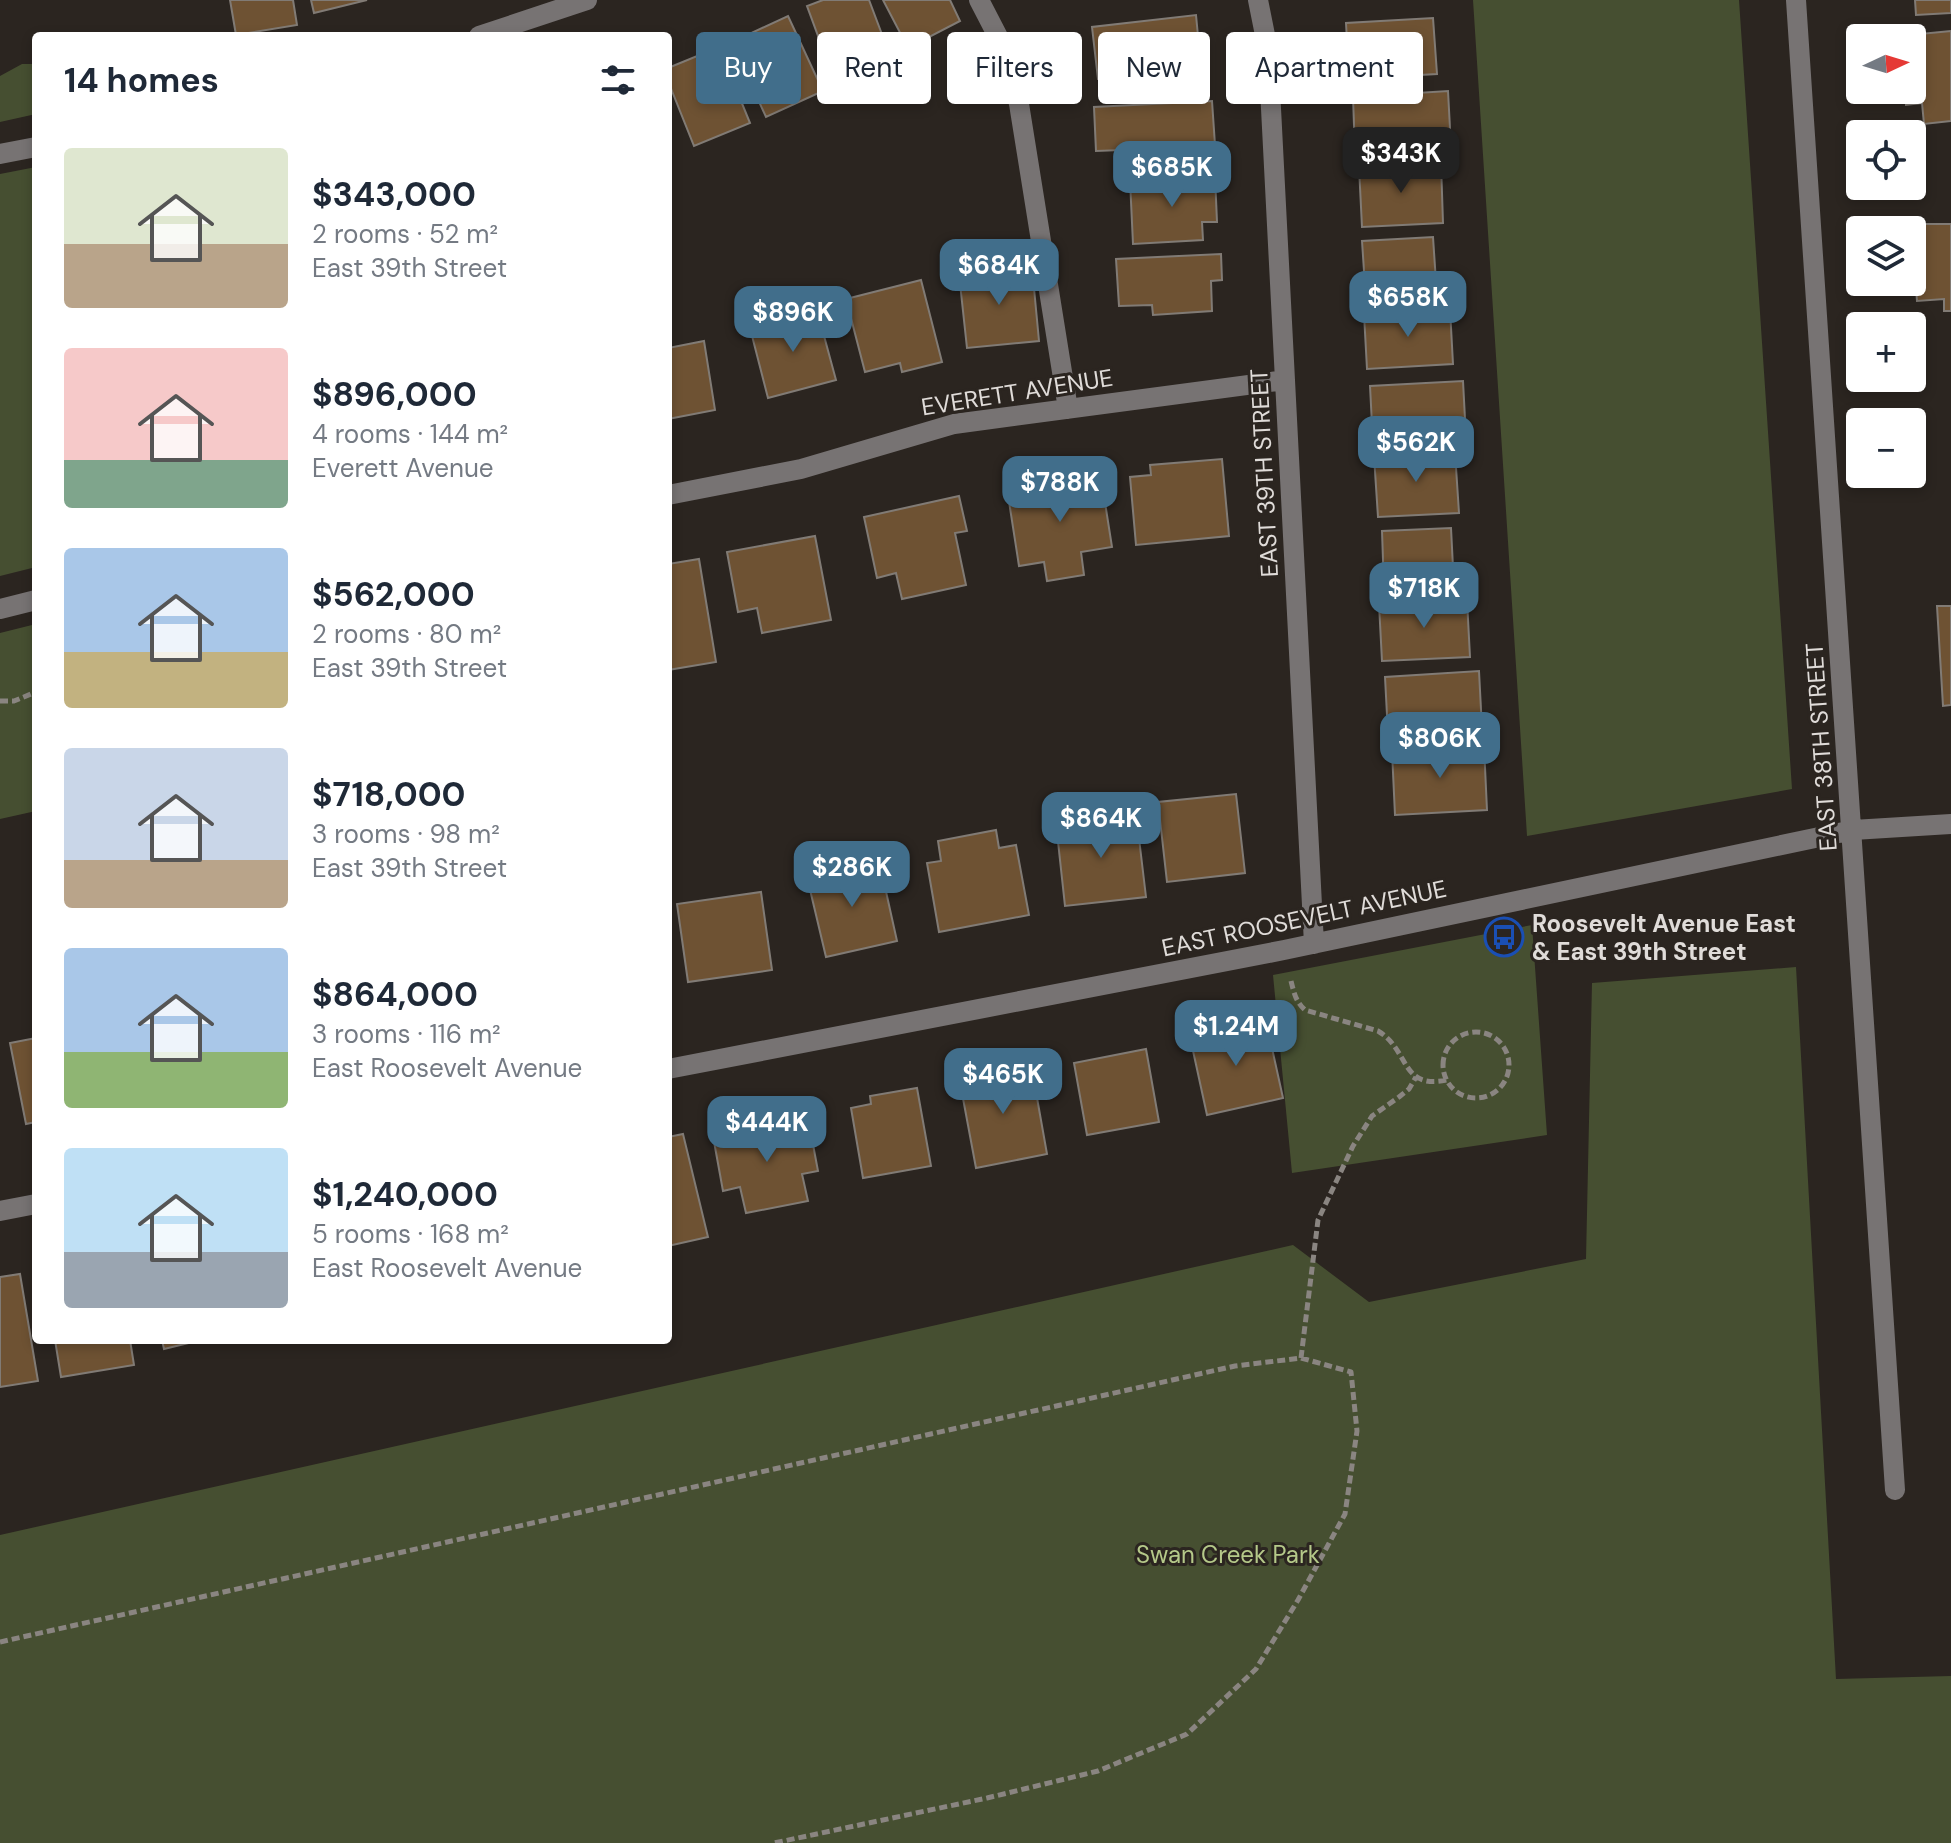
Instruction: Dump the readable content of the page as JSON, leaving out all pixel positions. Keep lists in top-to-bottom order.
{
  "streets": {
    "street": [
      "EVERETT AVENUE",
      "EAST 39TH STREET",
      "EAST 38TH STREET",
      "EAST ROOSEVELT AVENUE"
    ]
  },
  "crossings": [
    ["EVERETT AVENUE", "EAST 39TH STREET"],
    ["EAST 39TH STREET", "EAST ROOSEVELT AVENUE"],
    ["EAST 38TH STREET", "EAST ROOSEVELT AVENUE"]
  ],
  "parks": ["Swan Creek Park"],
  "places": {
    "bus stop": ["Roosevelt Avenue East & East 39th Street"]
  },
  "north": "right",
  "page": {
    "map_buttons": ["+", "−"],
    "chip": [
      "Buy",
      "Rent",
      "Filters",
      "New",
      "Apartment"
    ],
    "heading": "14 homes",
    "price": [
      "$343K",
      "$685K",
      "$684K",
      "$658K",
      "$896K",
      "$562K",
      "$788K",
      "$718K",
      "$806K",
      "$864K",
      "$286K",
      "$1.24M",
      "$465K",
      "$444K"
    ],
    "list": [
      {
        "name": "$343,000",
        "note": "2 rooms · 52 m² · East 39th Street"
      },
      {
        "name": "$896,000",
        "note": "4 rooms · 144 m² · Everett Avenue"
      },
      {
        "name": "$562,000",
        "note": "2 rooms · 80 m² · East 39th Street"
      },
      {
        "name": "$718,000",
        "note": "3 rooms · 98 m² · East 39th Street"
      },
      {
        "name": "$864,000",
        "note": "3 rooms · 116 m² · East Roosevelt Avenue"
      },
      {
        "name": "$1,240,000",
        "note": "5 rooms · 168 m² · East Roosevelt Avenue"
      }
    ]
  }
}
